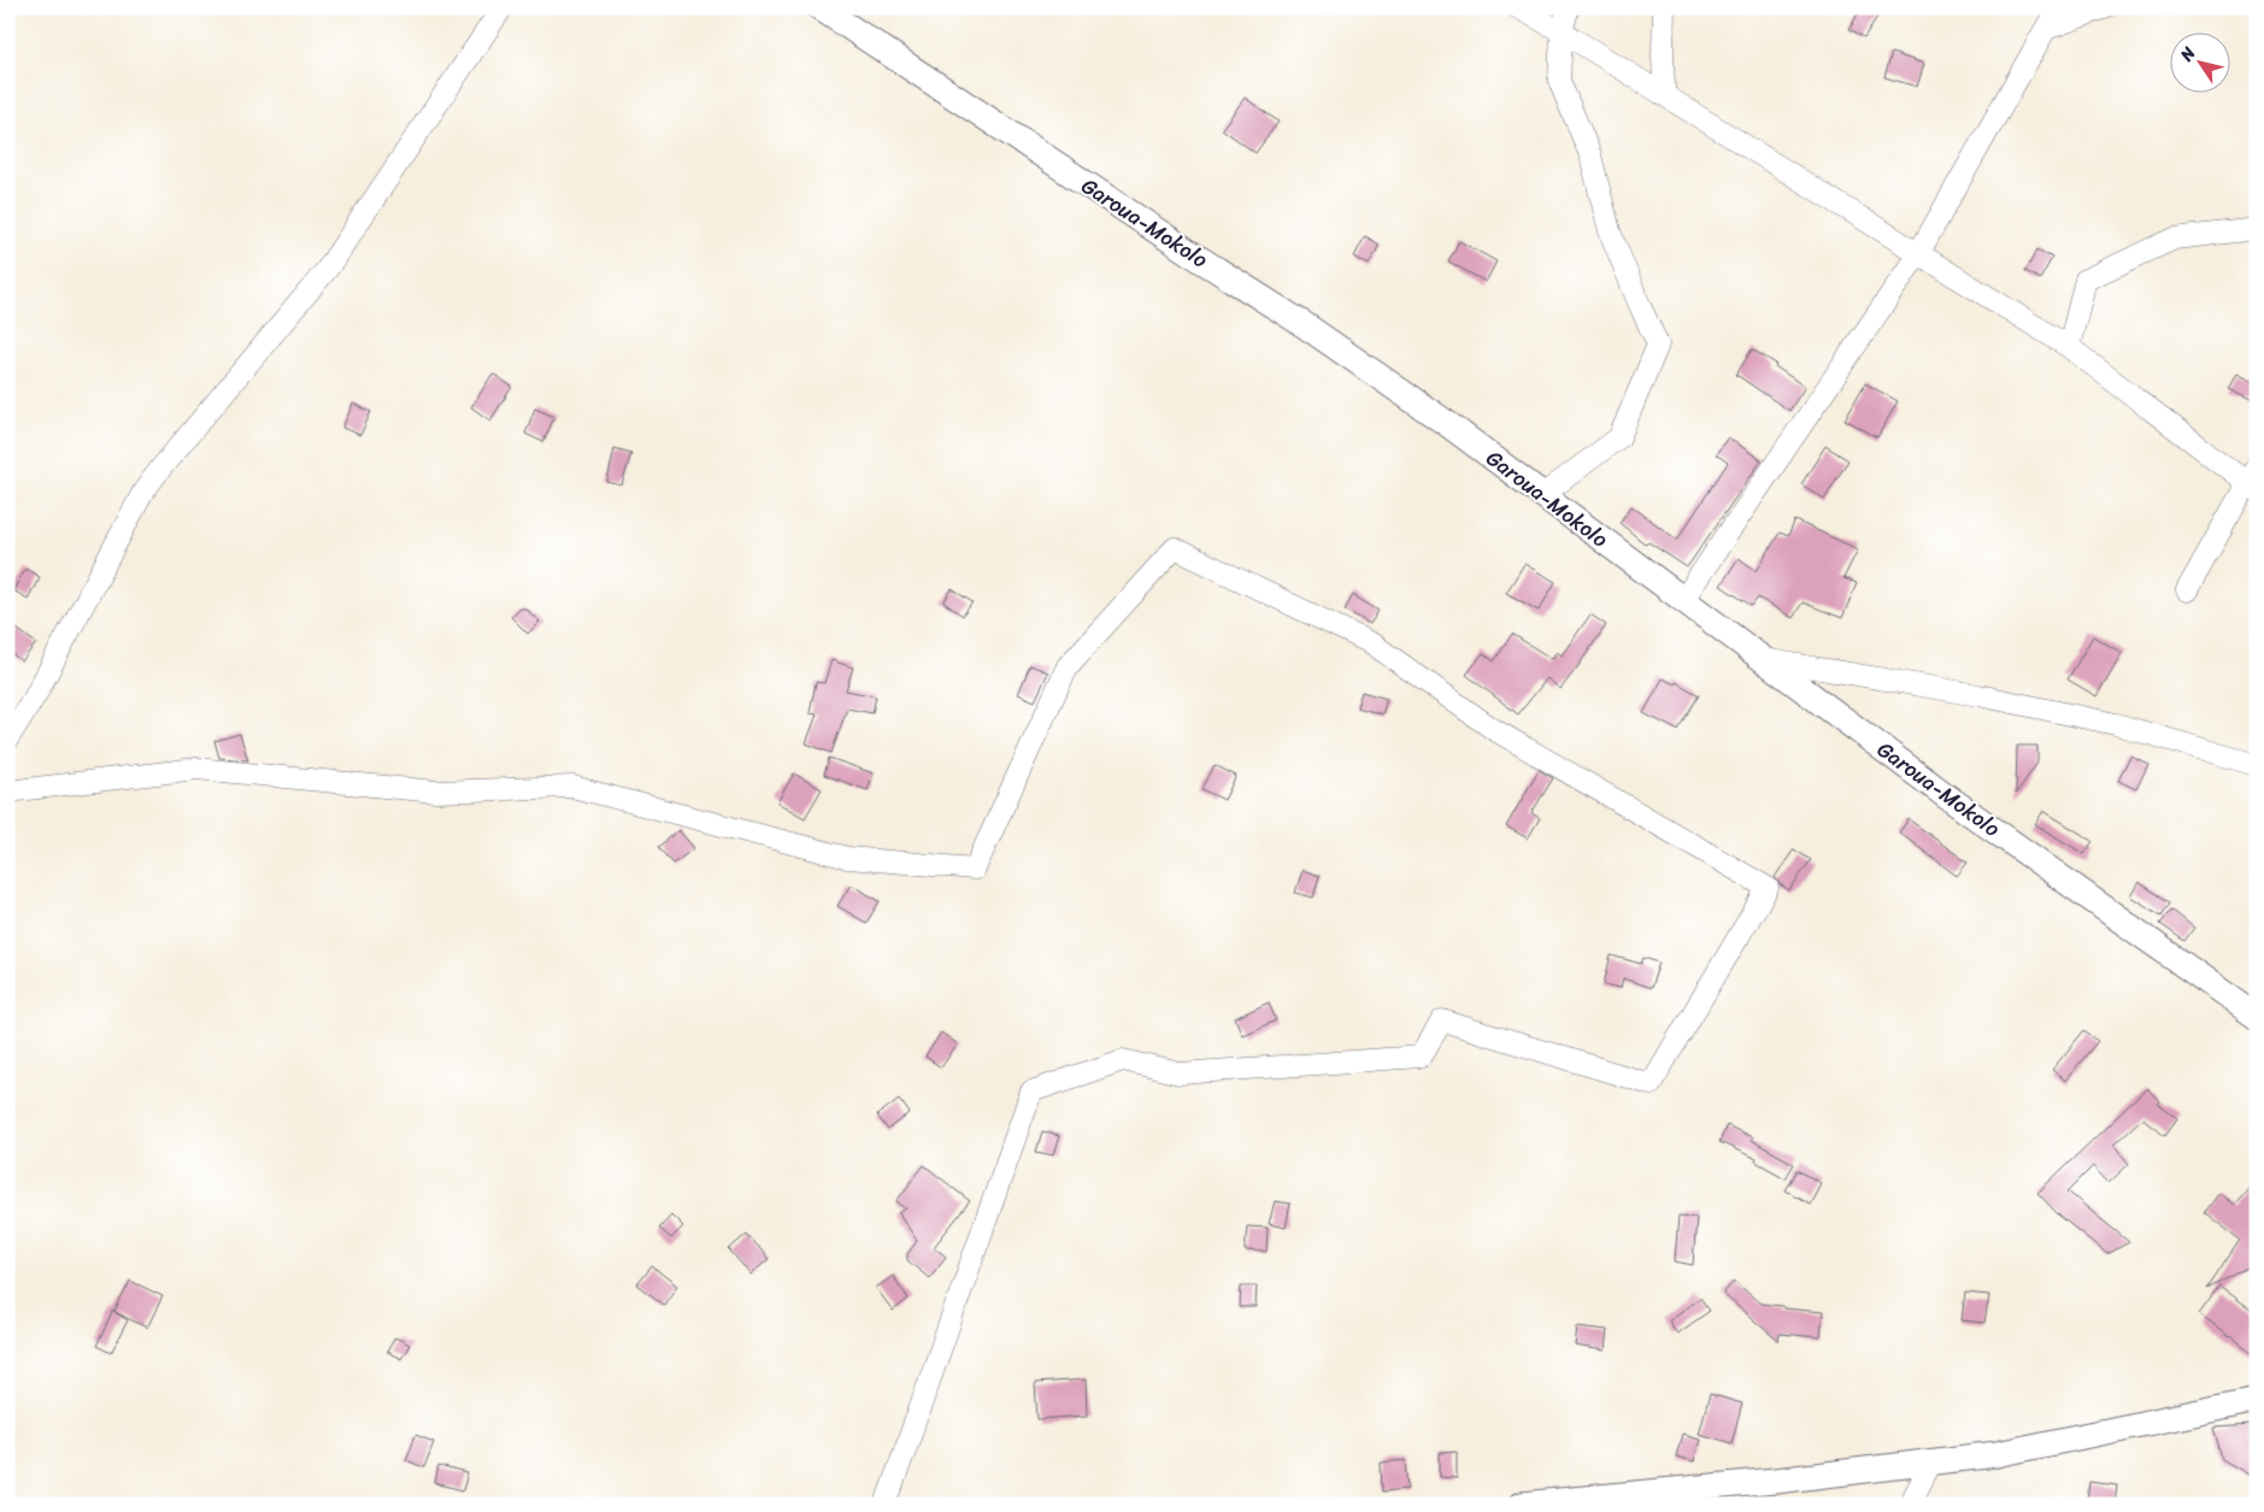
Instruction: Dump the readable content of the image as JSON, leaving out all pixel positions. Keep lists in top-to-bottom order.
{
  "streets": {
    "main road": ["Garoua-Mokolo"]
  },
  "north": "top left"
}
